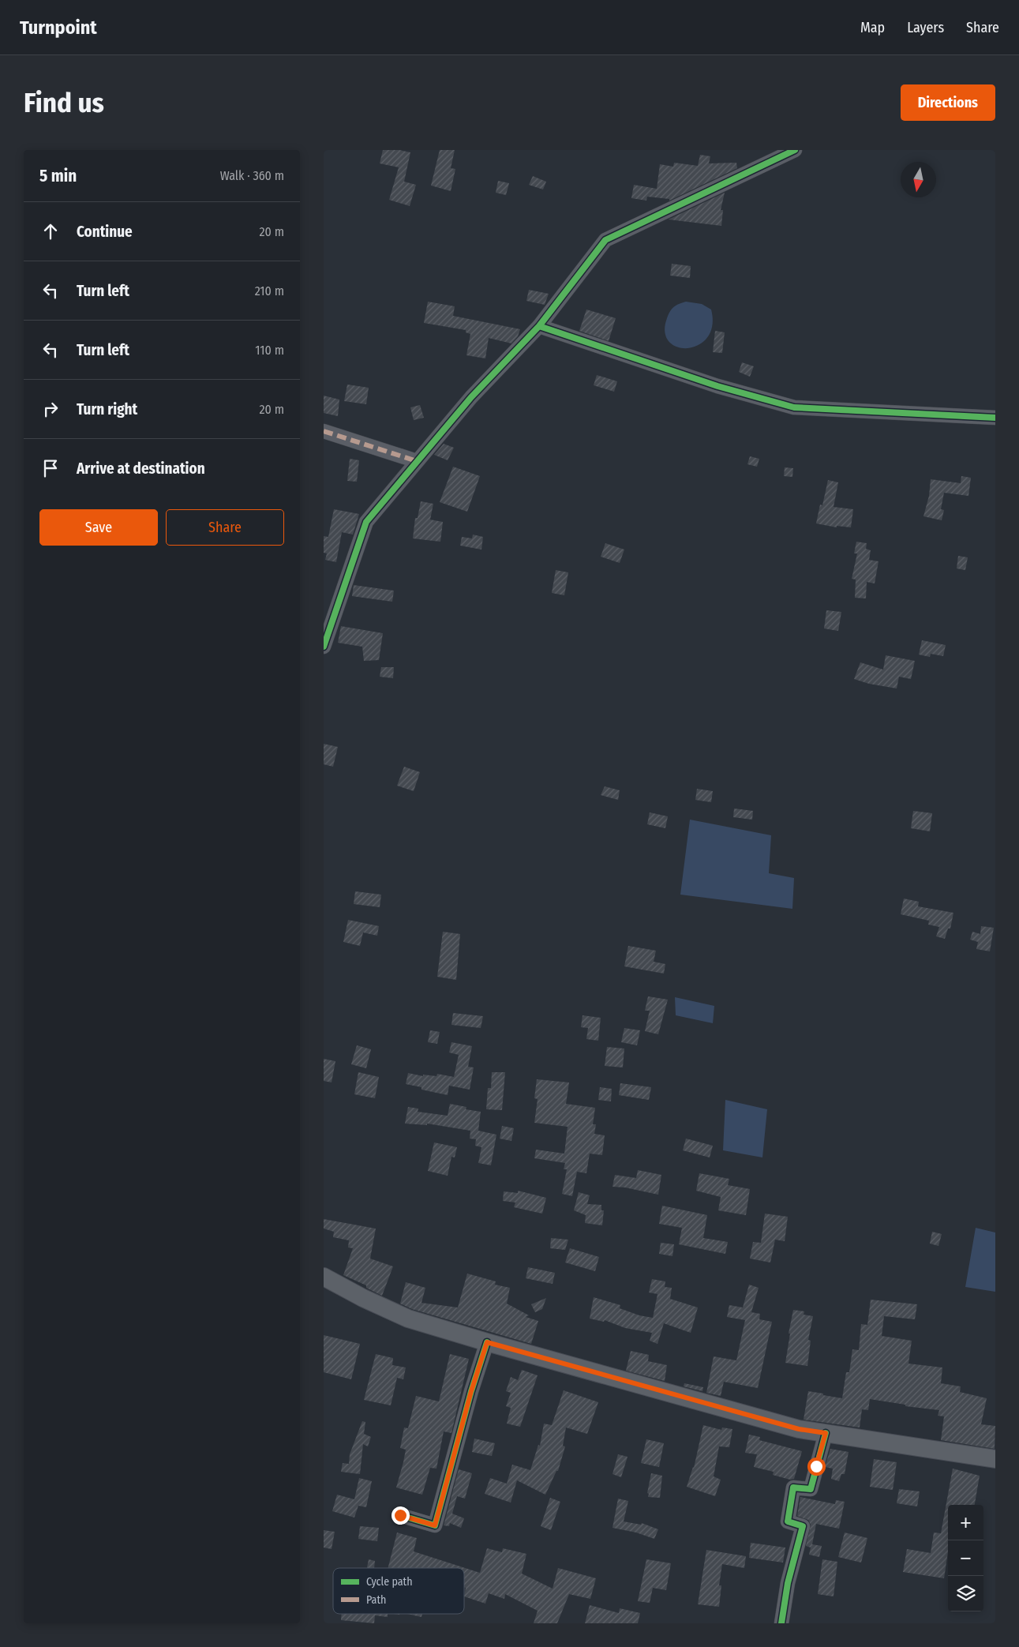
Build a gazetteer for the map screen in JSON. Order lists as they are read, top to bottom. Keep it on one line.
{"legend":["Cycle path","Path"],"north":"bottom","page":{"header":"Turnpoint","nav":["Map","Layers","Share"],"buttons":["Directions",["Save","Share"]],"title":"Find us","heading":["5 min","Walk · 360 m"],"list":[["Continue","20 m"],["Turn left","210 m"],["Turn left","110 m"],["Turn right","20 m"],"Arrive at destination"],"map_buttons":["+","−"]}}
